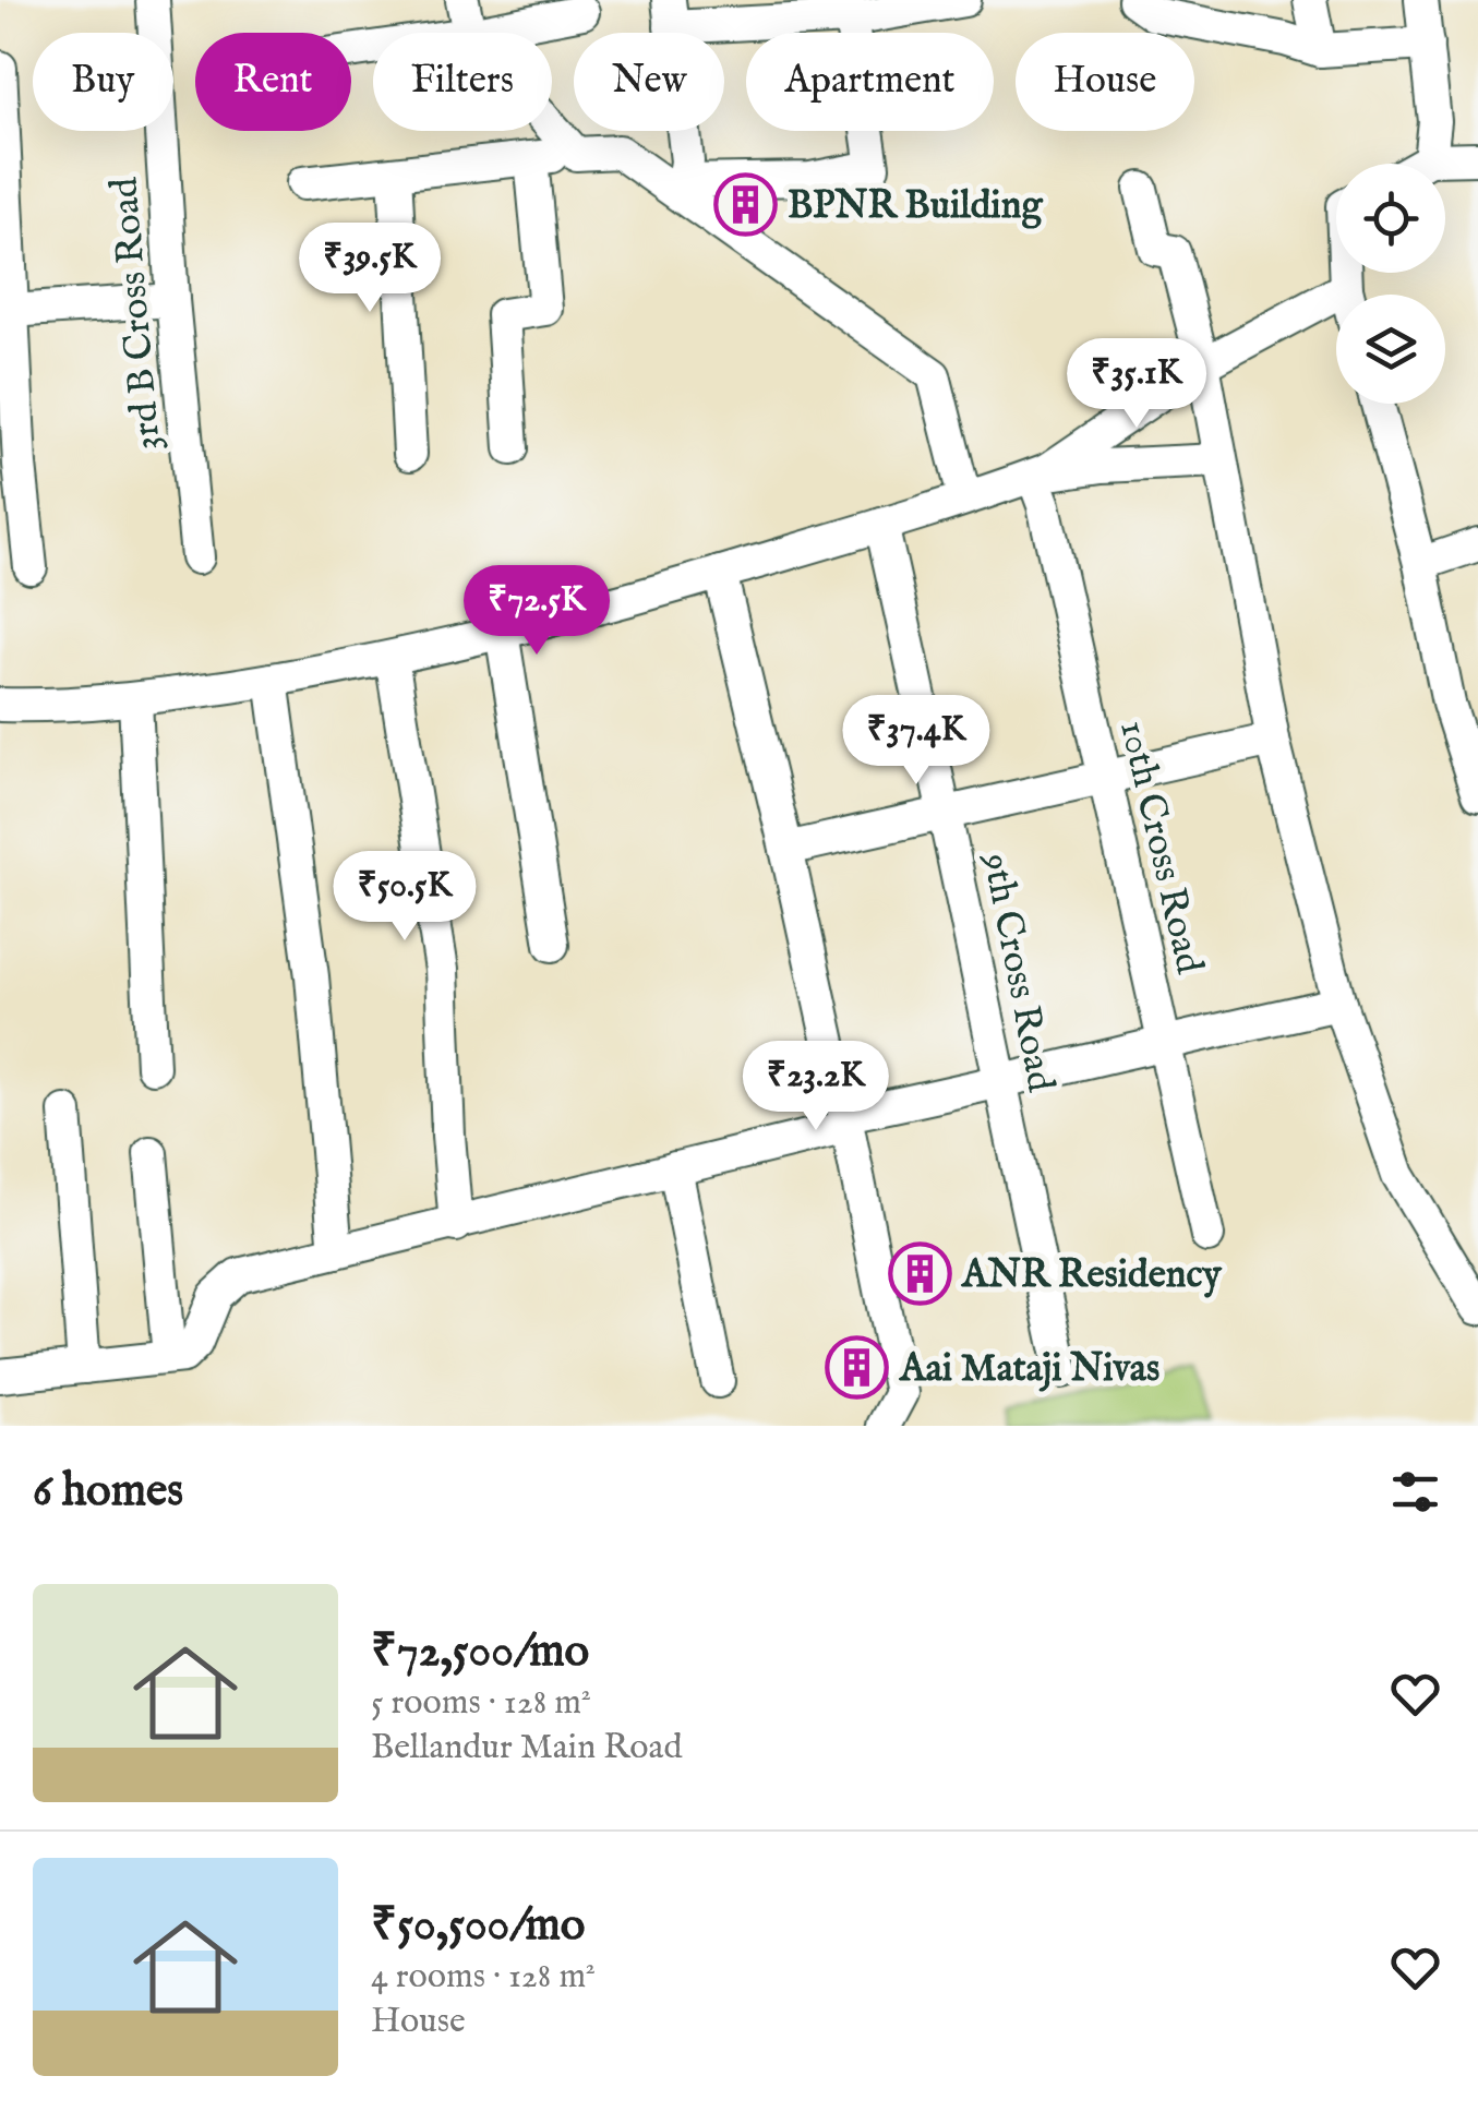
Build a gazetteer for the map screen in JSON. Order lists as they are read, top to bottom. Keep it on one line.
{"streets":{"street":["3rd B Cross Road","10th Cross Road","9th Cross Road"]},"places":{"building":["BPNR Building","ANR Residency","Aai Mataji Nivas"]},"page":{"chip":["Buy","Rent","Filters","New","Apartment","House"],"price":["₹39.5K","₹35.1K","₹72.5K","₹37.4K","₹50.5K","₹23.2K"],"heading":"6 homes","list":[{"name":"₹72,500/mo","note":"5 rooms · 128 m² · Bellandur Main Road"},{"name":"₹50,500/mo","note":"4 rooms · 128 m² · House"}]}}
